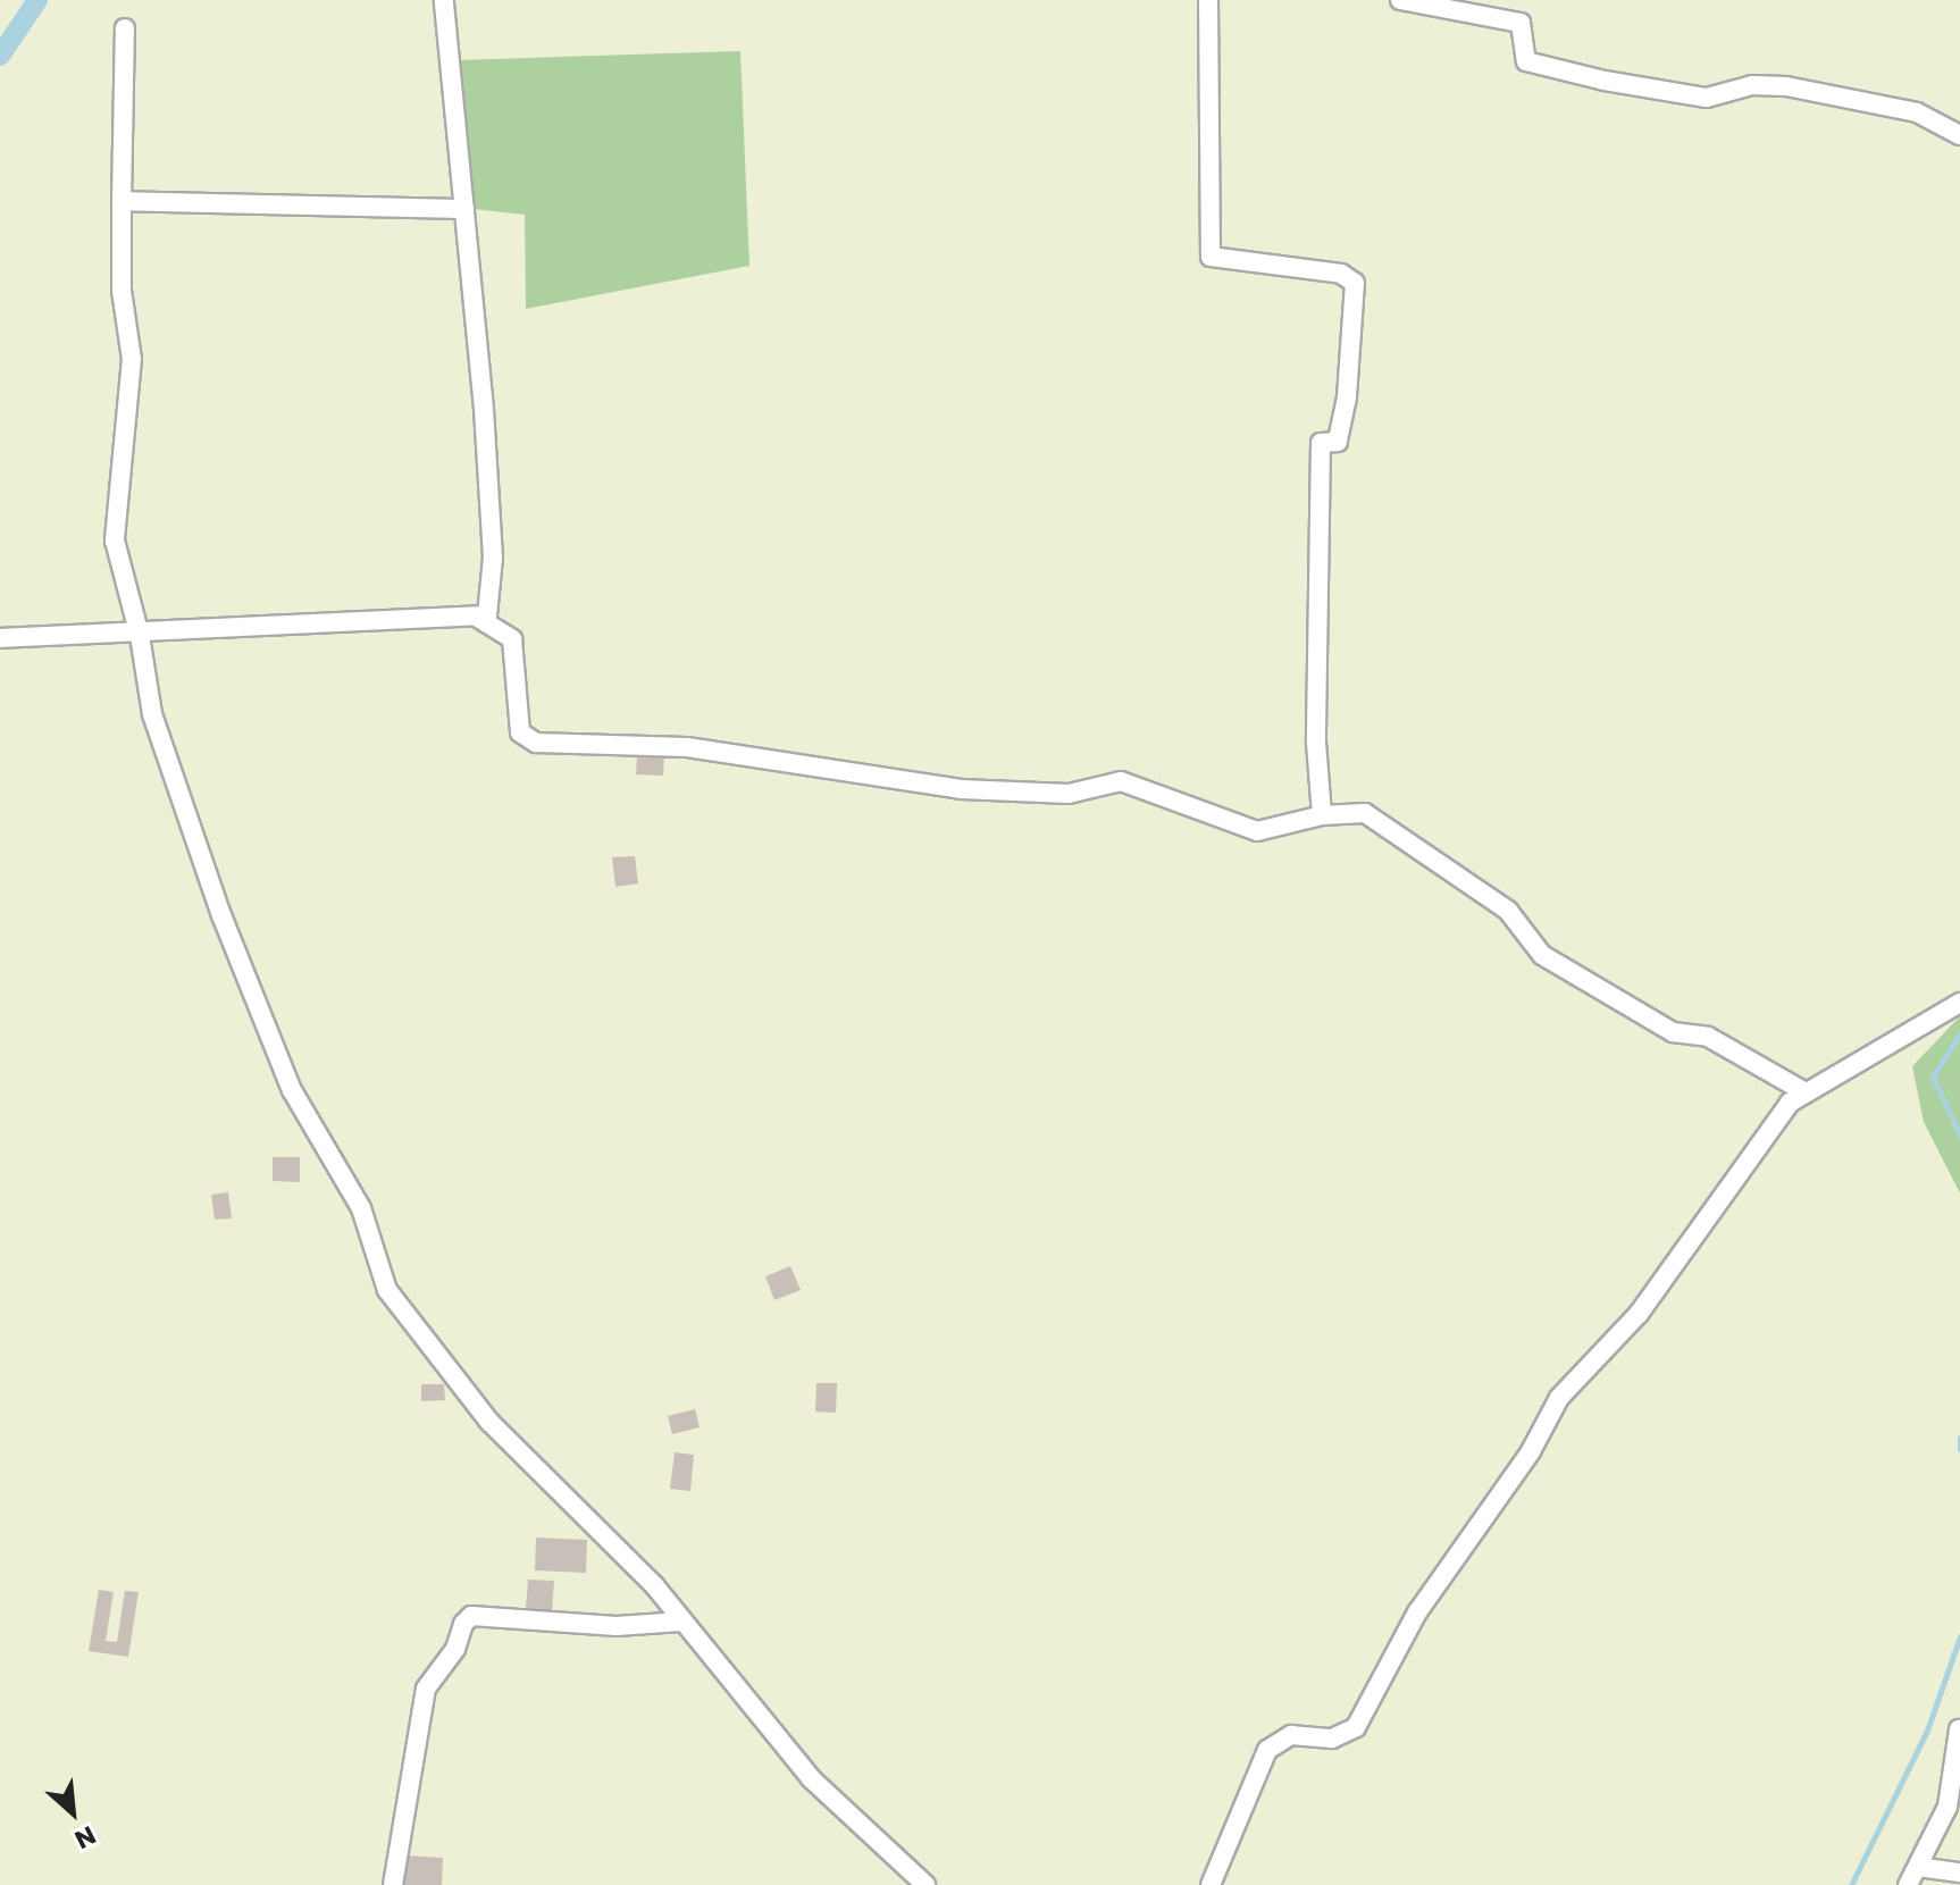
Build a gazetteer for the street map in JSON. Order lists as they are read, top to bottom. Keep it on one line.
{"north":"bottom right"}
